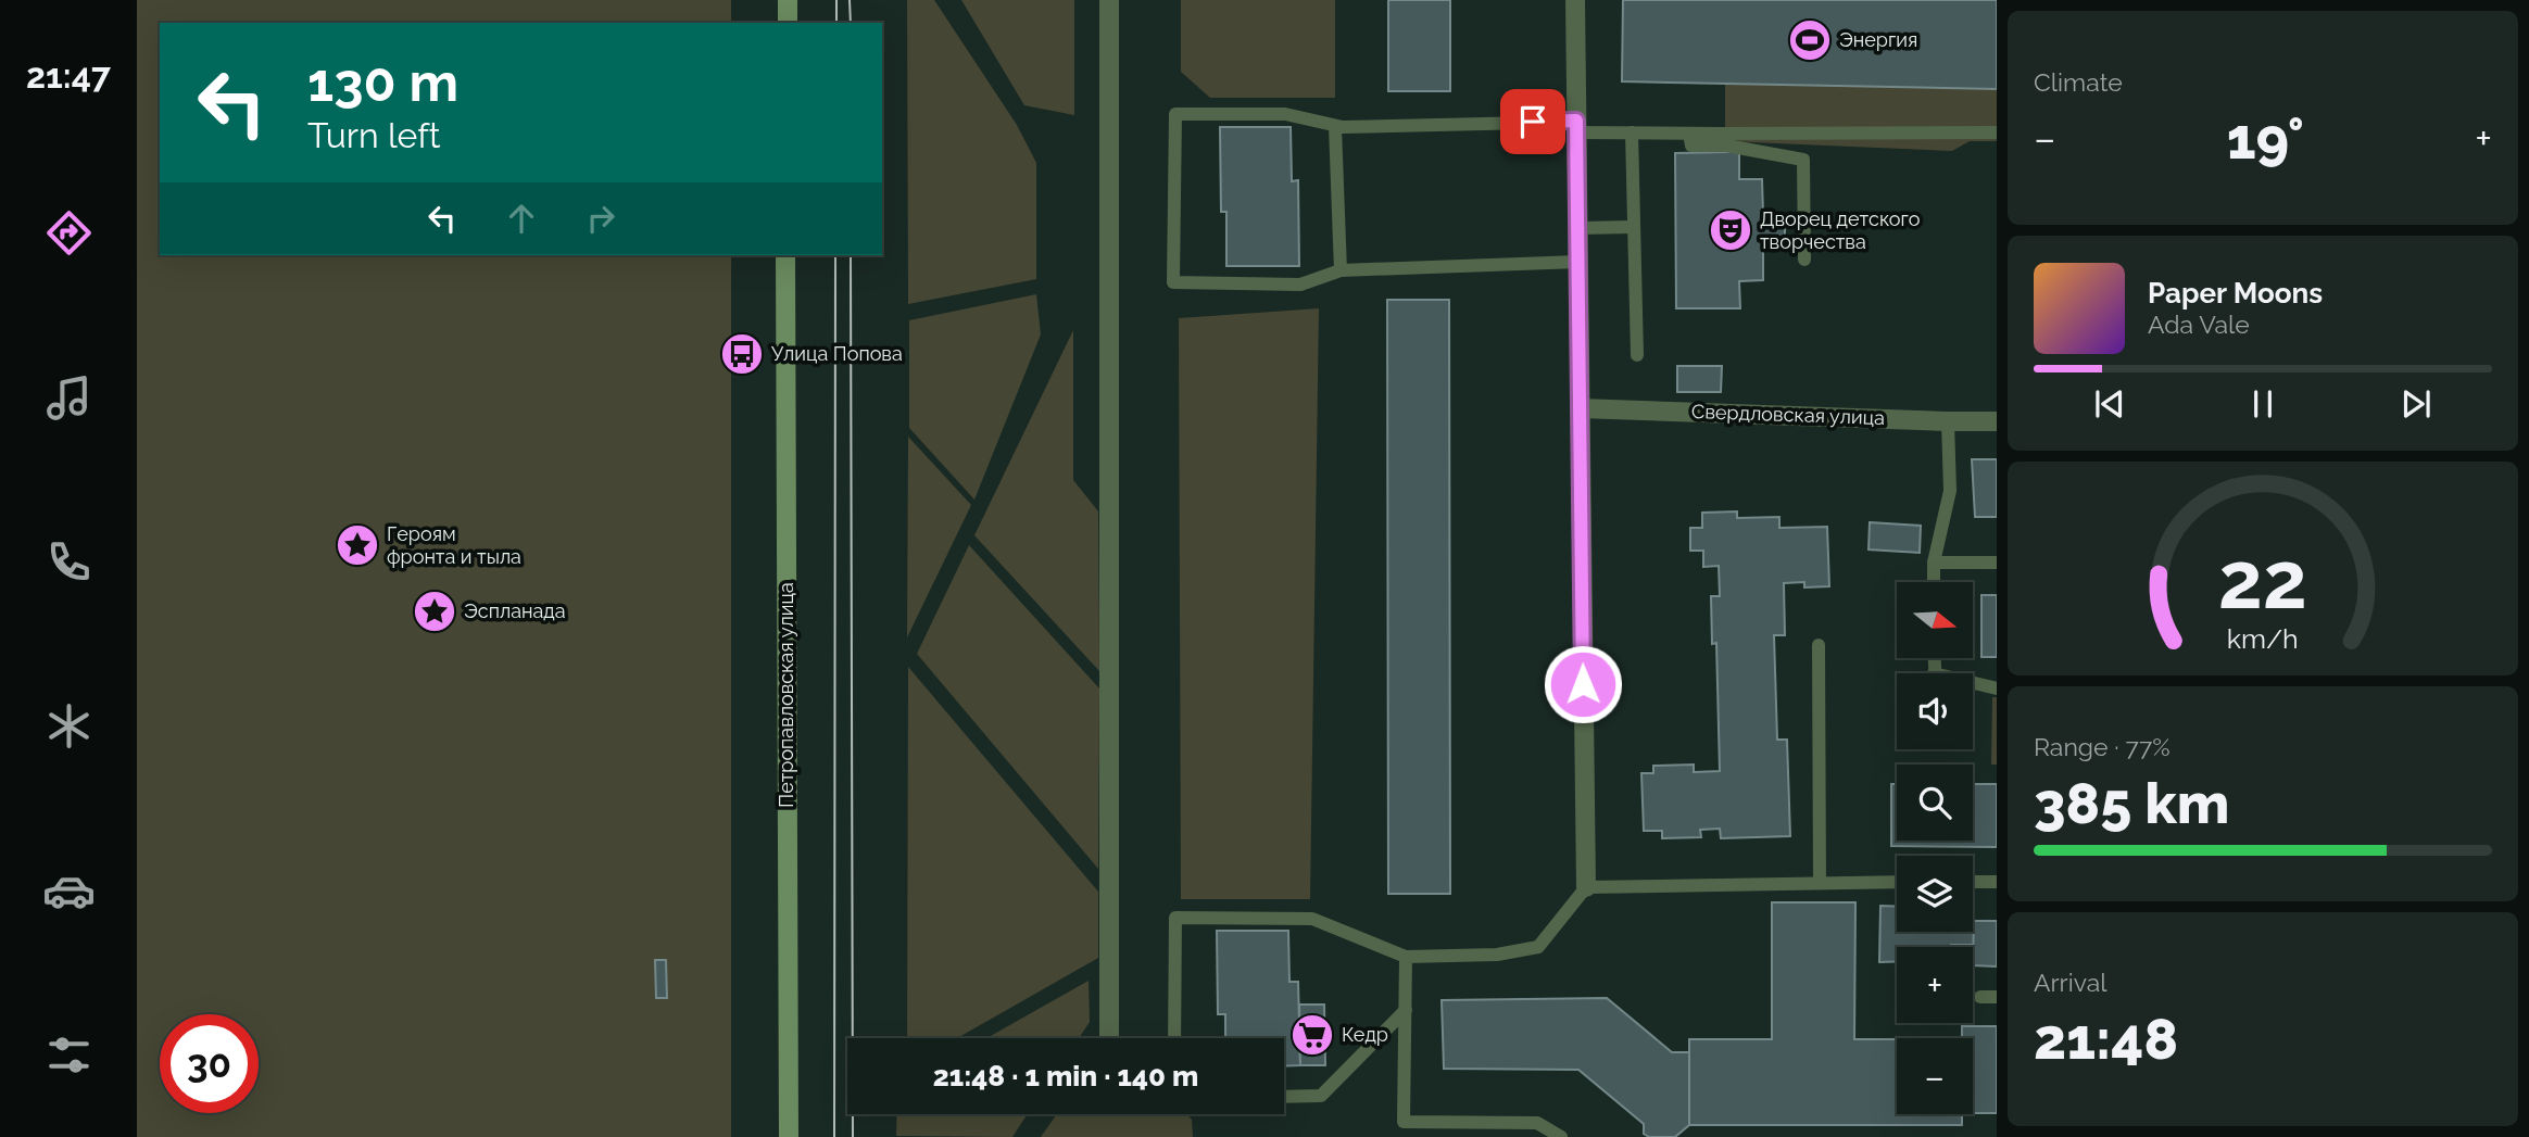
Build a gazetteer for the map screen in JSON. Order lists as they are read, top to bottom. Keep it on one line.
{"streets":{"main road":["Петропавловская улица"],"street":["Свердловская улица"]},"places":{"sports":["Энергия"],"theatre":["Дворец детского творчества"],"bus stop":["Улица Попова"],"place":["Героям фронта и тыла","Эспланада"],"supermarket":["Кедр"]},"north":"right","page":{"tabs":"21:47","tile":["Climate",["Range · 77%","385 km"],["Arrival","21:48"]],"turn":["130 m","Turn left"],"heat":["−","19°","+"],"song":["Paper Moons","Ada Vale"],"map_buttons":["+","−"],"limit":"30","trip":"21:48 · 1 min · 140 m","gauge":["22","km/h"]}}
